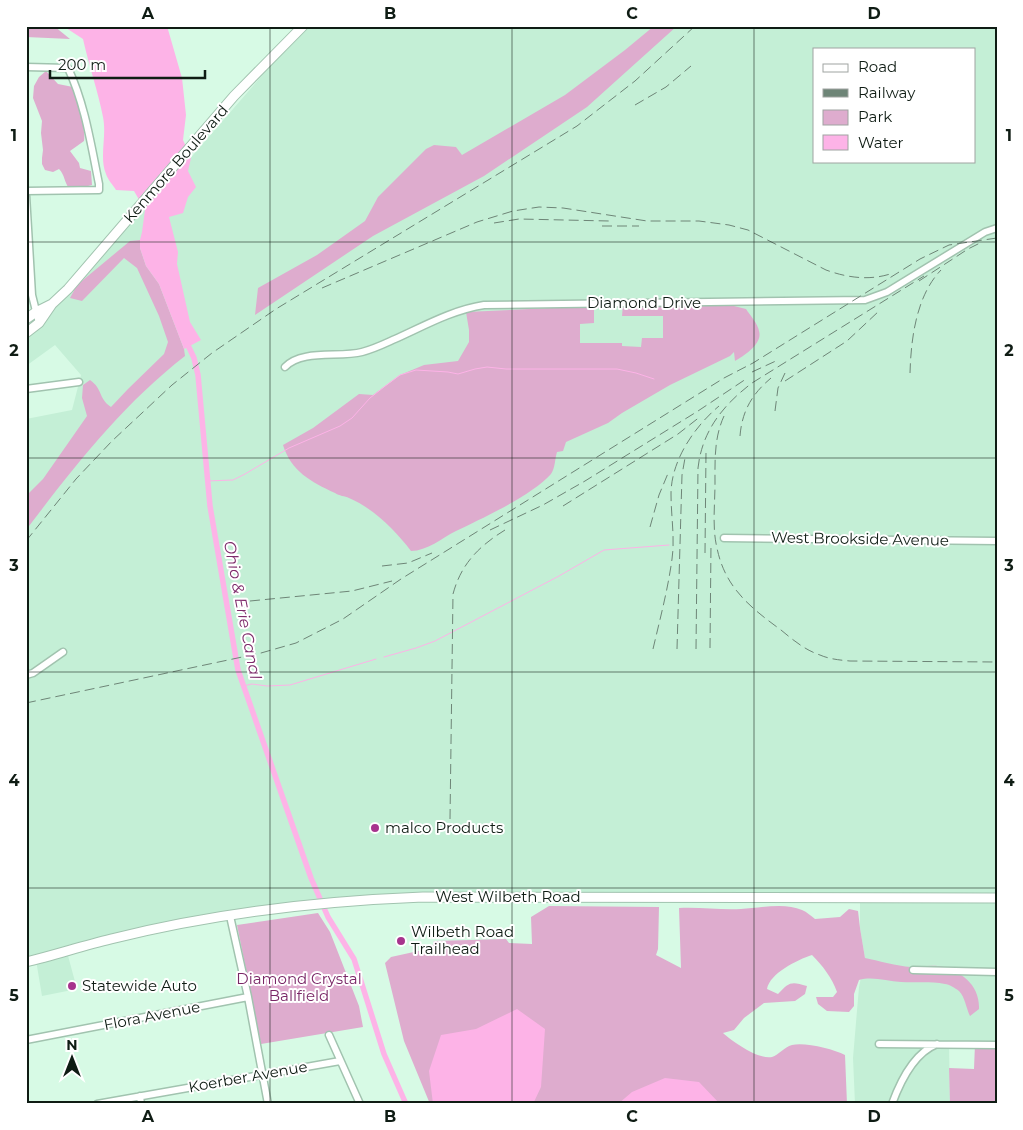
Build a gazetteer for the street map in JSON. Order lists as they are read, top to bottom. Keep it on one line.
{"streets":{"main road":["Kenmore Boulevard","West Wilbeth Road"],"street":["Diamond Drive","West Brookside Avenue","Flora Avenue","Koerber Avenue"]},"water":["Ohio & Erie Canal"],"parks":["Diamond Crystal Ballfield"],"places":["malco Products","Wilbeth Road Trailhead","Statewide Auto"],"legend":["Road","Railway","Park","Water"],"scale_bar":"200 m","north":"top","grid":{"columns":["A","B","C","D"],"rows":["1","2","3","4","5"]}}
